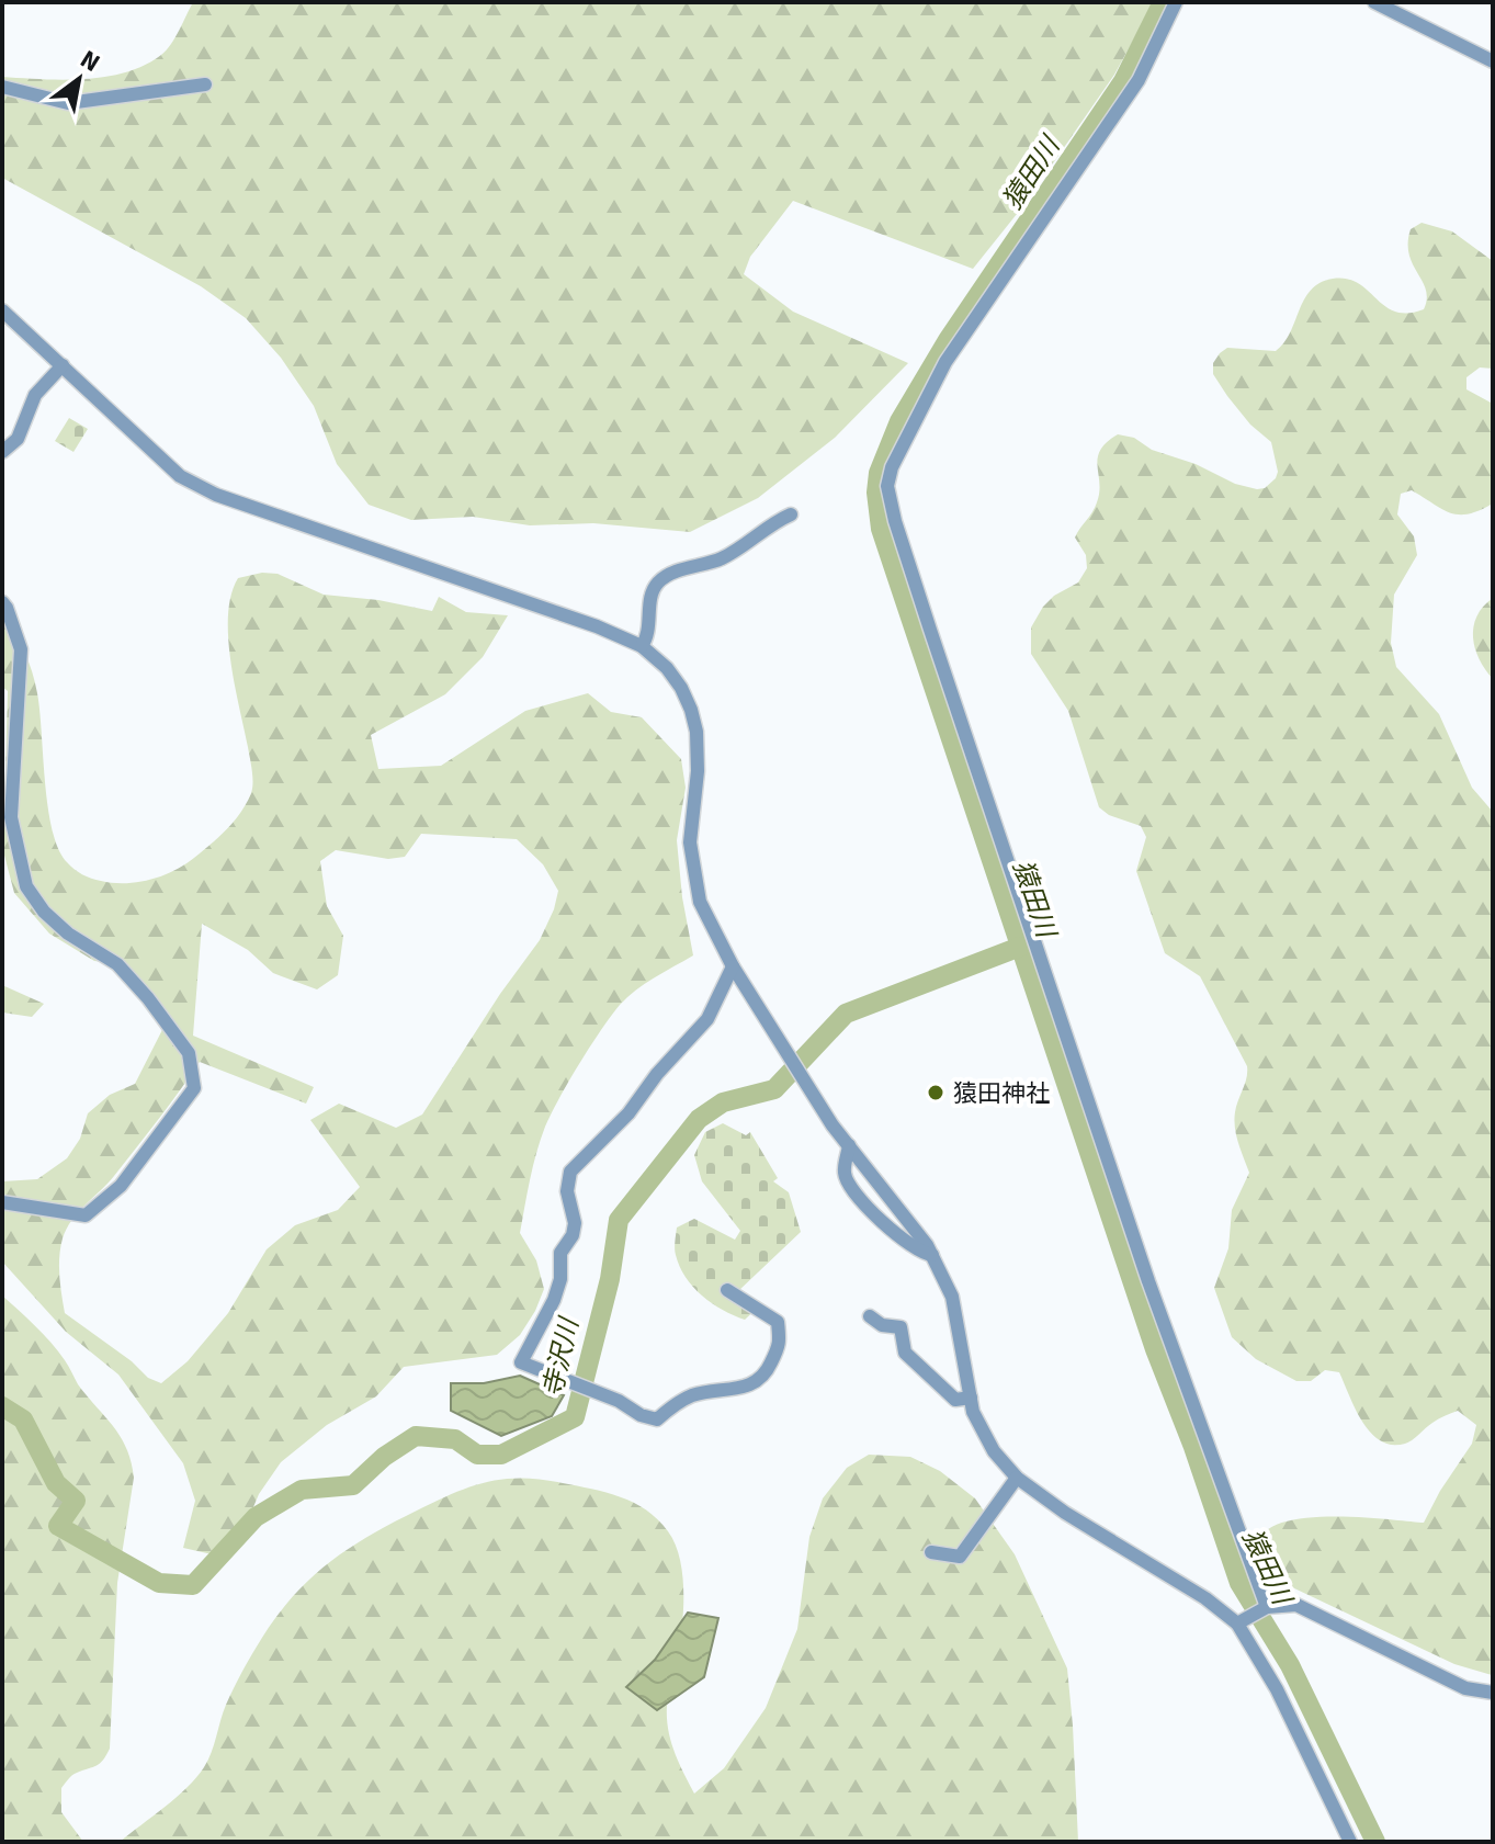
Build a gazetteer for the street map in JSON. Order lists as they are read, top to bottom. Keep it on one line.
{"water":["猿田川","寺沢川"],"places":["猿田神社"],"north":"top right"}
